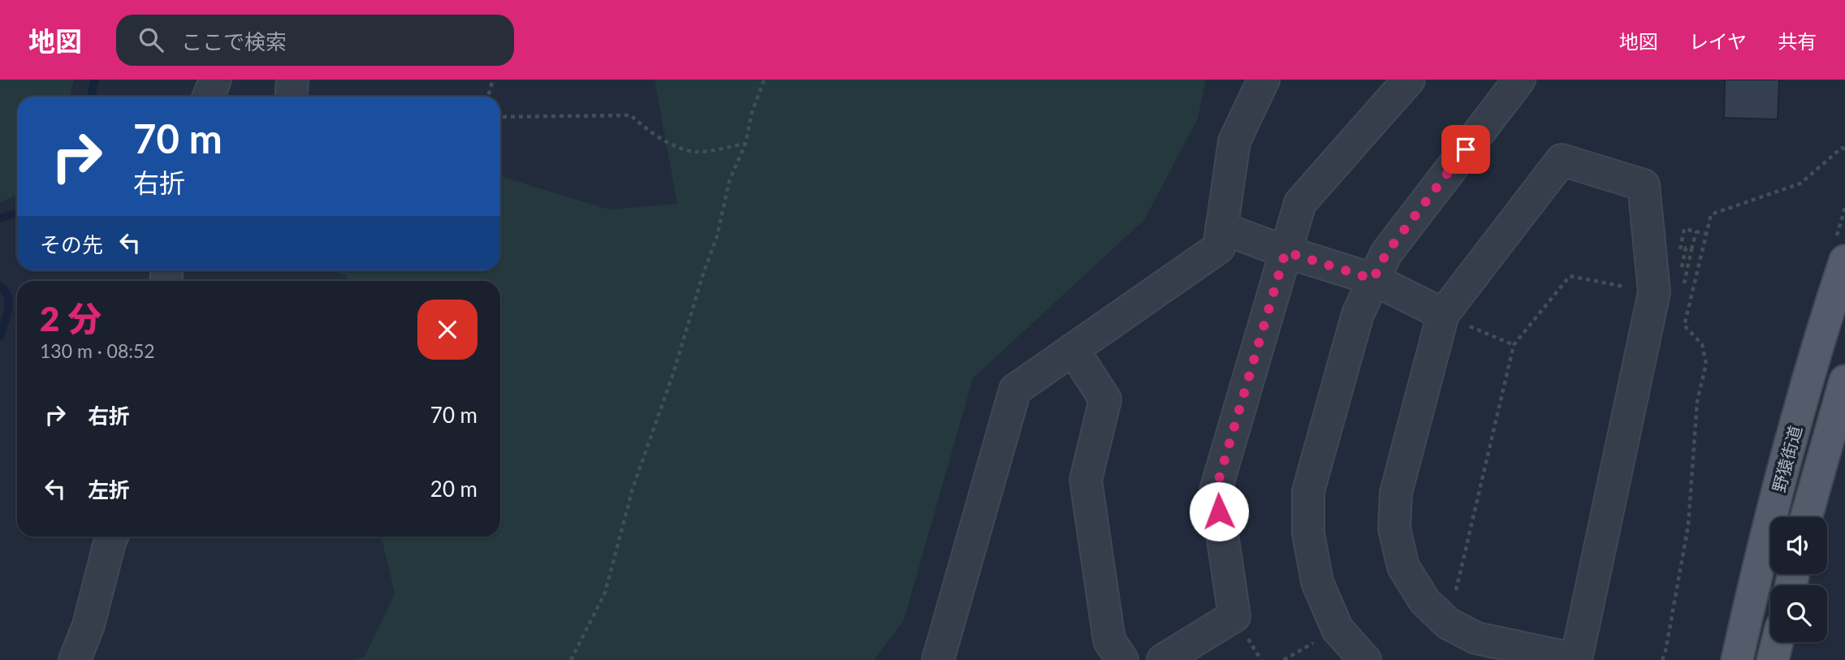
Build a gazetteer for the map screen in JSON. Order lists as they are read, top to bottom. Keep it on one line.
{"streets":{"main road":["野猿街道"]},"page":{"header":"地図","search":"ここで検索","nav":["地図","レイヤ","共有"],"turn":["70 m","右折"],"then":"その先","heading":["2 分","130 m · 08:52"],"list":[{"name":"右折","value":"70 m"},{"name":"左折","value":"20 m"}]}}
